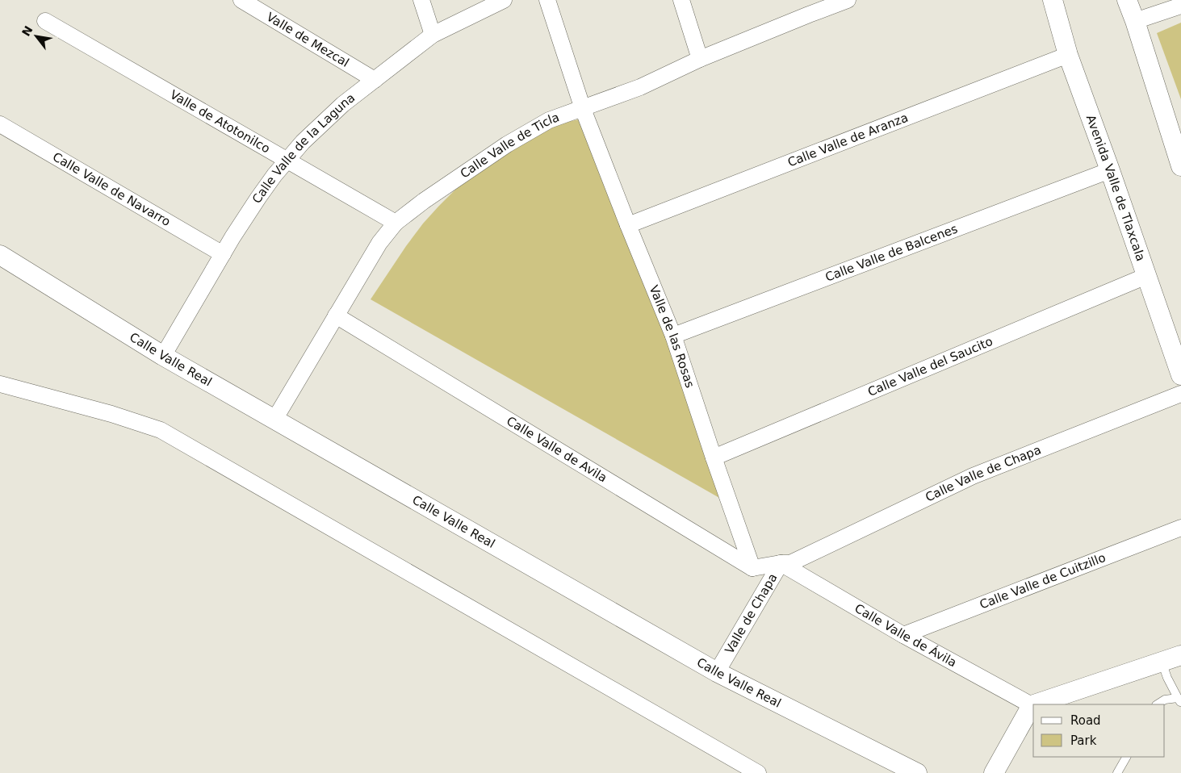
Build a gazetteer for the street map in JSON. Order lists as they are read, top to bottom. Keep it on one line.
{"streets":{"street":["Valle de Mezcal","Valle de Atotonilco","Calle Valle de Aranza","Calle Valle de Ticla","Calle Valle de la Laguna","Avenida Valle de Tlaxcala","Calle Valle de Navarro","Calle Valle de Balcenes","Valle de las Rosas","Calle Valle Real","Calle Valle del Saucito","Calle Valle de Avila","Calle Valle de Chapa","Calle Valle de Cuitzillo","Valle de Chapa","Calle Valle de Ávila"]},"crossings":[["Valle de Mezcal","Calle Valle de la Laguna"],["Valle de Atotonilco","Calle Valle de Ticla"],["Valle de Atotonilco","Calle Valle de la Laguna"],["Calle Valle de Aranza","Avenida Valle de Tlaxcala"],["Calle Valle de Aranza","Valle de las Rosas"],["Calle Valle de Ticla","Valle de las Rosas"],["Calle Valle de Ticla","Calle Valle Real"],["Calle Valle de Ticla","Calle Valle de Avila"],["Calle Valle de la Laguna","Calle Valle de Navarro"],["Calle Valle de la Laguna","Calle Valle Real"],["Avenida Valle de Tlaxcala","Calle Valle de Balcenes"],["Avenida Valle de Tlaxcala","Calle Valle del Saucito"],["Calle Valle de Balcenes","Valle de las Rosas"],["Valle de las Rosas","Calle Valle del Saucito"],["Valle de las Rosas","Calle Valle de Avila"],["Calle Valle Real","Valle de Chapa"],["Calle Valle de Chapa","Valle de Chapa"],["Calle Valle de Chapa","Calle Valle de Ávila"],["Calle Valle de Cuitzillo","Calle Valle de Ávila"],["Valle de Chapa","Calle Valle de Ávila"]],"legend":["Road","Park"],"north":"top left"}
